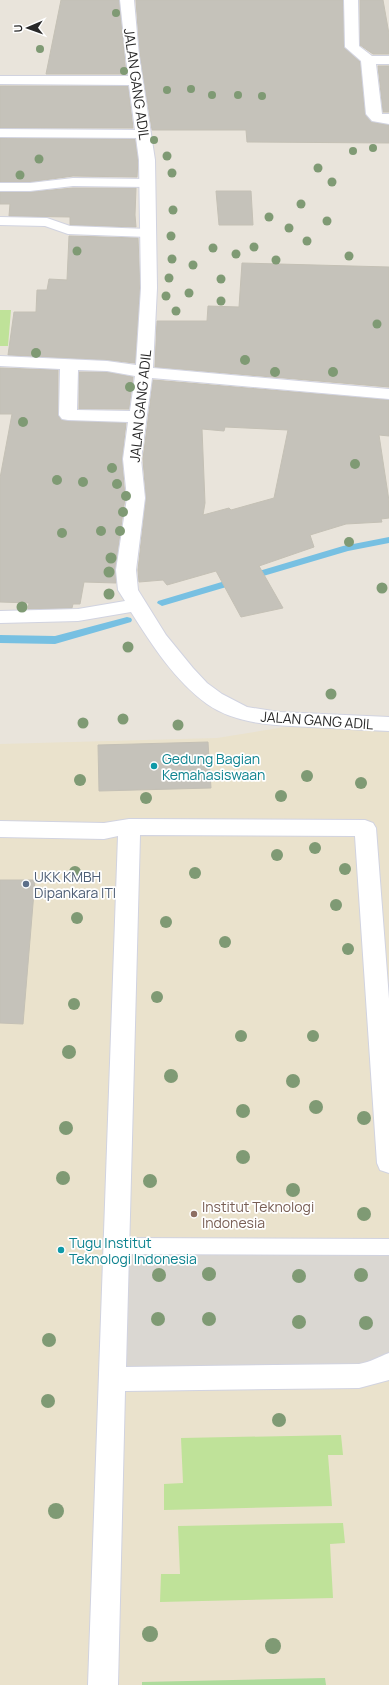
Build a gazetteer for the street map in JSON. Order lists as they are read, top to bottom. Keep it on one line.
{"streets":{"street":["JALAN GANG ADIL"]},"places":["Gedung Bagian Kemahasiswaan","UKK KMBH Dipankara ITI","Institut Teknologi Indonesia","Tugu Institut Teknologi Indonesia"],"north":"left"}
